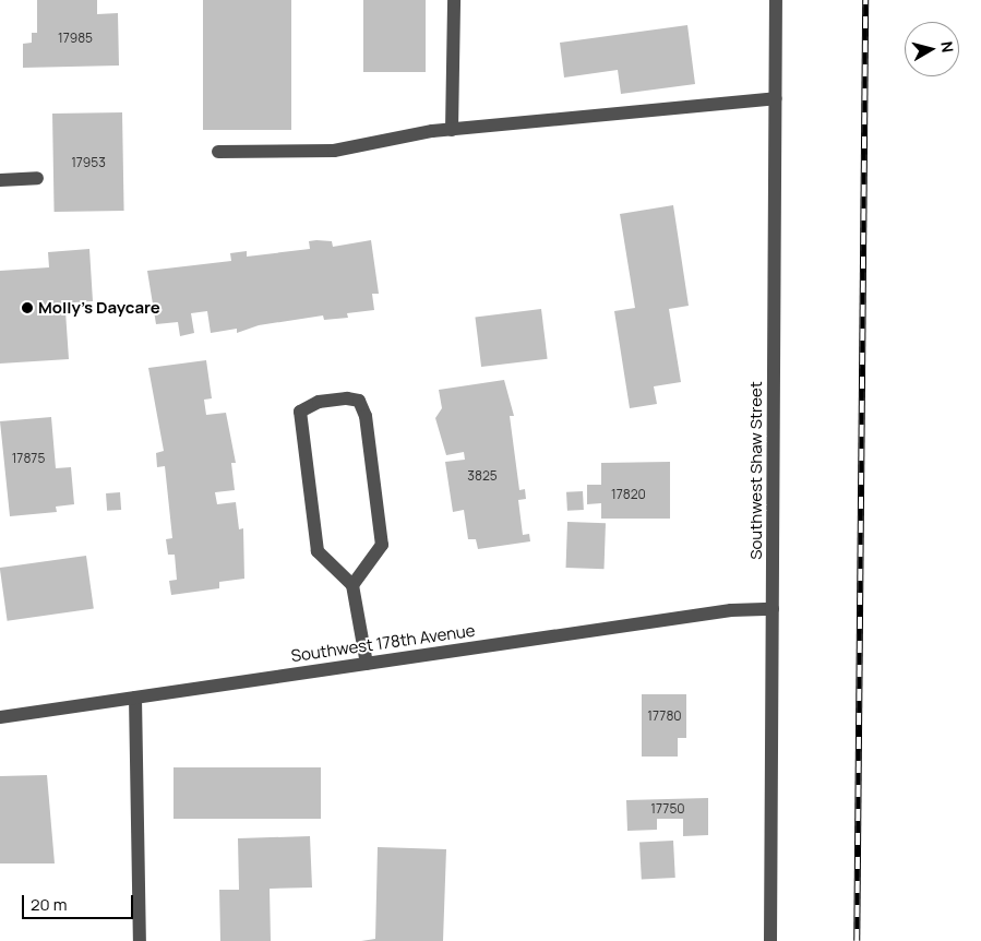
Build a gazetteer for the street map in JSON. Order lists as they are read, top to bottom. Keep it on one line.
{"streets":{"street":["Southwest Shaw Street","Southwest 178th Avenue"]},"crossings":[["Southwest Shaw Street","Southwest 178th Avenue"]],"places":["Molly's Daycare"],"house_numbers":["17985","17953","17875","3825","17820","17780","17750"],"scale_bar":"20 m","north":"right"}
